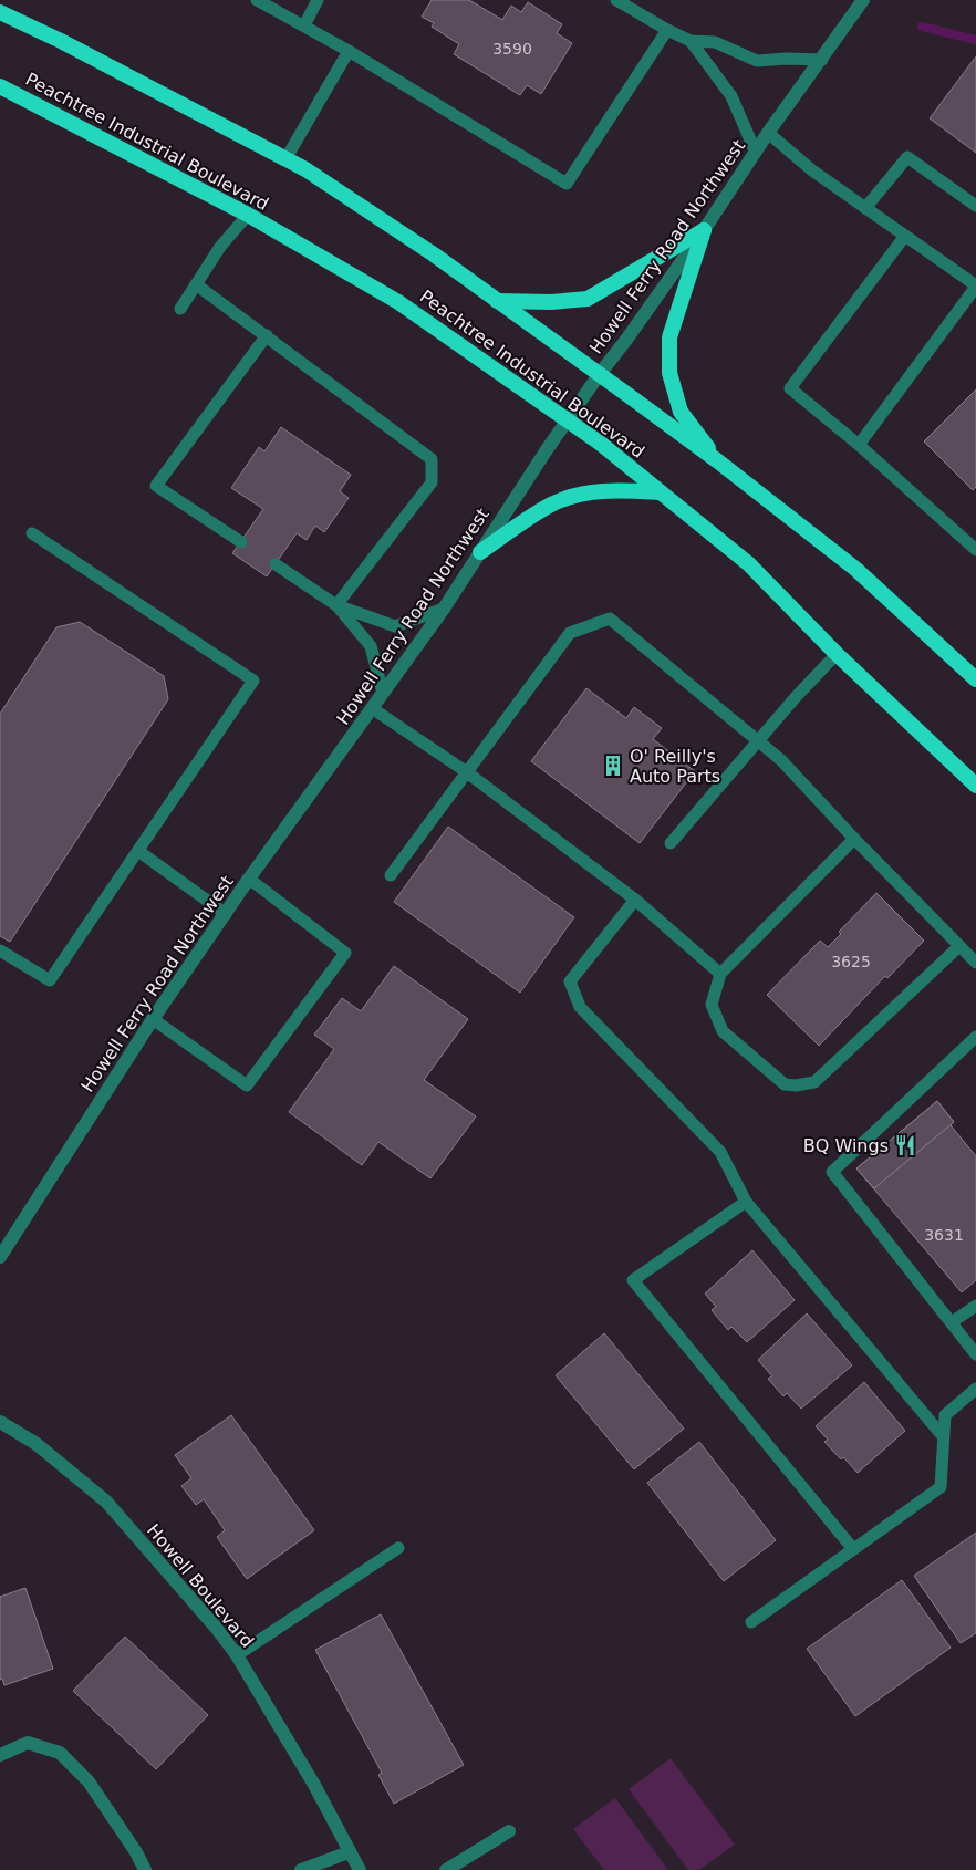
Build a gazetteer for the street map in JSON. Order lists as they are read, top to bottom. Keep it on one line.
{"streets":{"highway":["Peachtree Industrial Boulevard"],"street":["Howell Ferry Road Northwest","Howell Boulevard"]},"crossings":[["Peachtree Industrial Boulevard","Howell Ferry Road Northwest"]],"places":{"building":["O' Reilly's Auto Parts"],"restaurant":["BQ Wings"]},"house_numbers":["3590","3625","3631"]}
